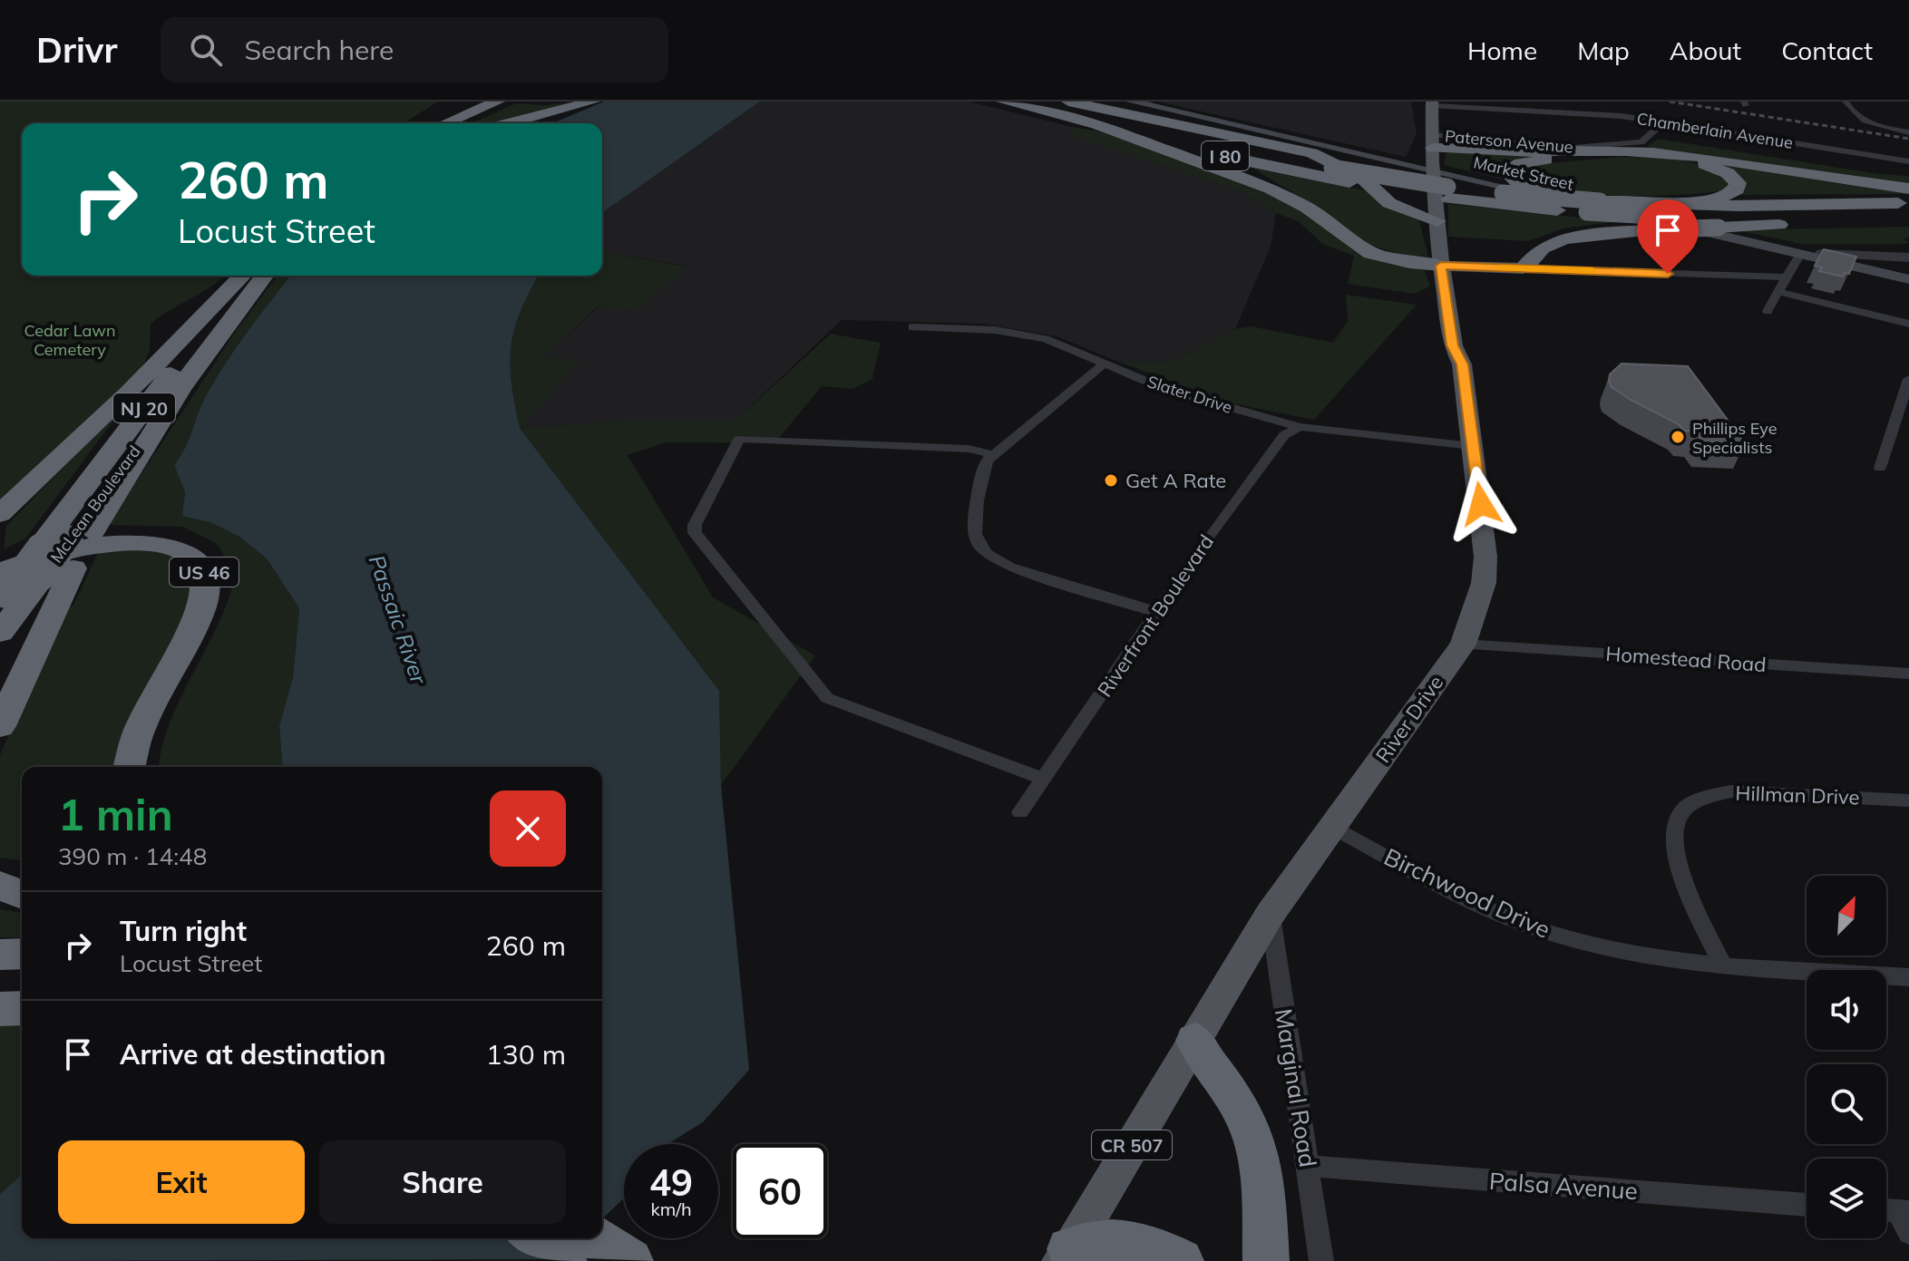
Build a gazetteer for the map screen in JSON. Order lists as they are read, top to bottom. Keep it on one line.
{"streets":{"highway":["I 80","NJ 20","McLean Boulevard","US 46"],"main road":["Market Street","River Drive","CR 507"],"street":["Chamberlain Avenue","Paterson Avenue","Slater Drive","Riverfront Boulevard","Homestead Road","Hillman Drive","Birchwood Drive","Marginal Road","Palsa Avenue"]},"crossings":[["Chamberlain Avenue","Paterson Avenue"],["Chamberlain Avenue","River Drive"],["Paterson Avenue","River Drive"],["I 80","River Drive"],["Market Street","River Drive"],["Slater Drive","Riverfront Boulevard"],["Slater Drive","River Drive"],["McLean Boulevard","US 46"],["Homestead Road","River Drive"],["River Drive","Birchwood Drive"],["River Drive","Marginal Road"],["Hillman Drive","Birchwood Drive"],["Marginal Road","Palsa Avenue"]],"water":["Passaic River"],"parks":["Cedar Lawn Cemetery"],"places":["Phillips Eye Specialists","Get A Rate"],"north":"top right","page":{"header":"Drivr","search":"Search here","nav":["Home","Map","About","Contact"],"turn":["260 m","Locust Street"],"heading":["1 min","390 m · 14:48"],"list":[{"name":"Turn right","note":"Locust Street","value":"260 m"},{"name":"Arrive at destination","value":"130 m"}],"buttons":["Exit","Share"],"speed":"49 km/h","limit":"60"}}
